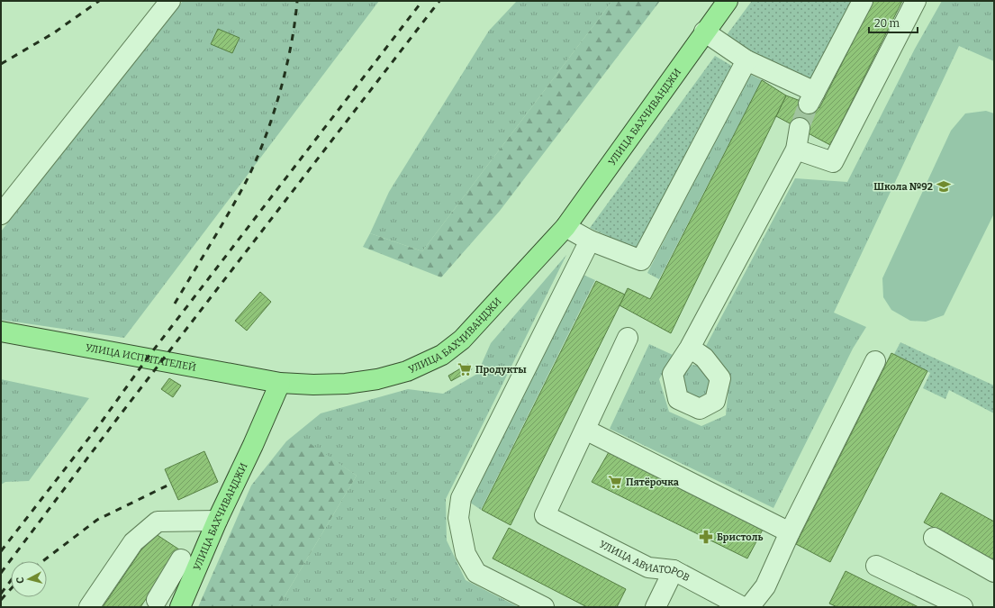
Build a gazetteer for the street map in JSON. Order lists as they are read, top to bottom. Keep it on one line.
{"streets":{"main road":["УЛИЦА БАХЧИВАНДЖИ","УЛИЦА ИСПЫТАТЕЛЕЙ"],"street":["УЛИЦА АВИАТОРОВ"]},"crossings":[["УЛИЦА БАХЧИВАНДЖИ","УЛИЦА ИСПЫТАТЕЛЕЙ"]],"places":{"school or university":["Школа №92"],"supermarket":["Продукты","Пятёрочка"],"pharmacy":["Бристоль"]},"scale_bar":"20 m","north":"left"}
